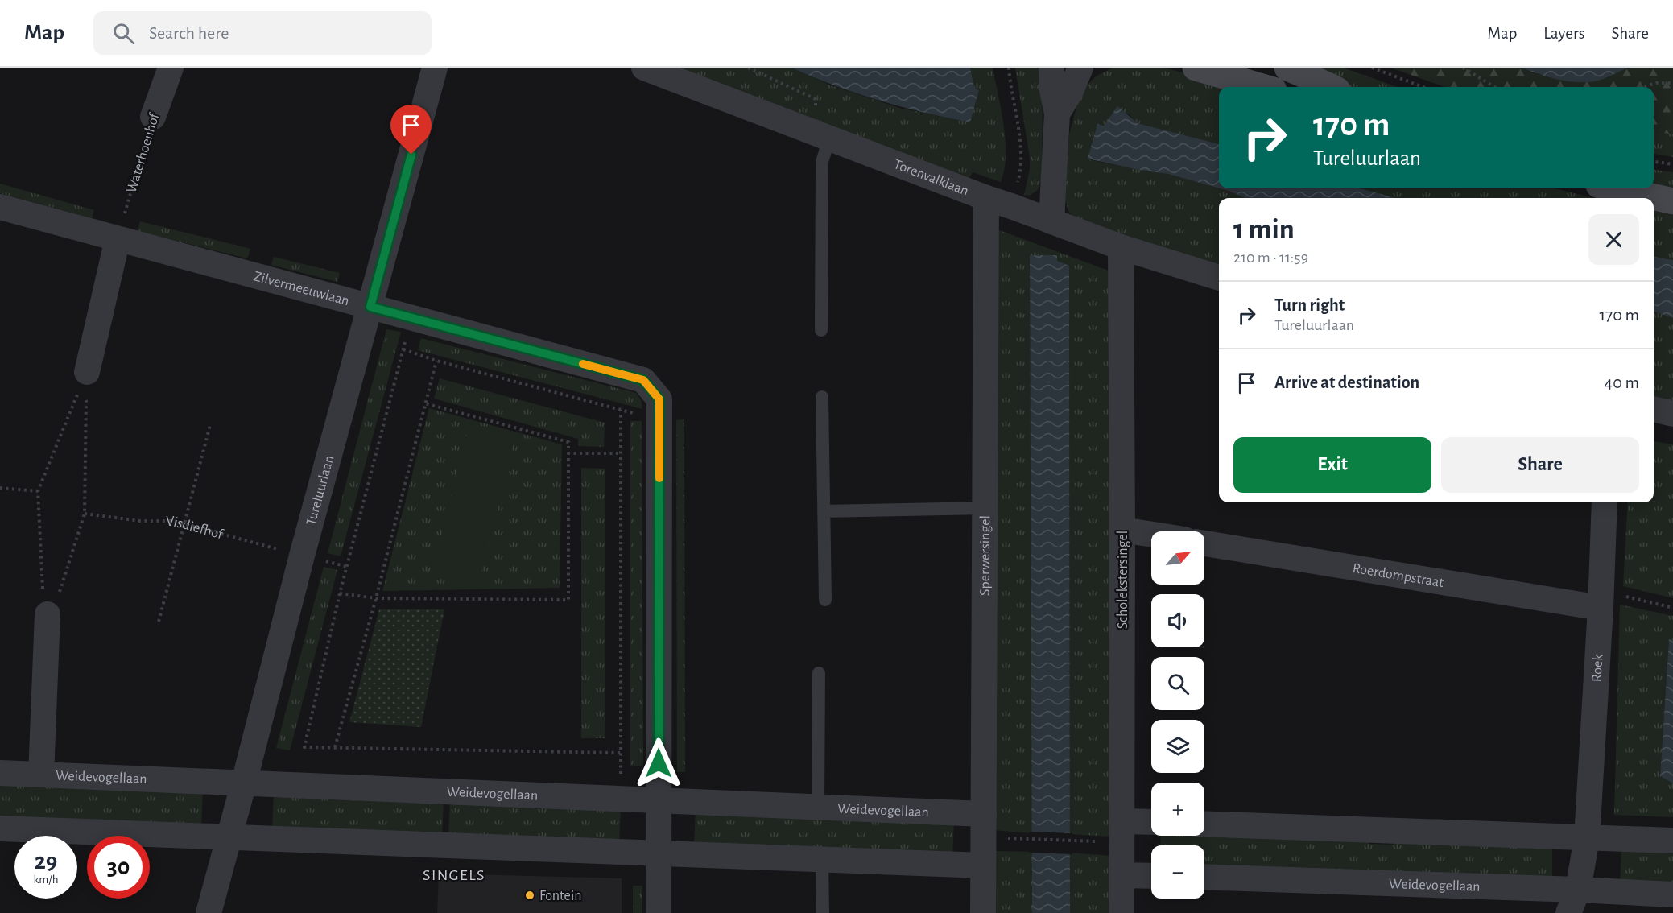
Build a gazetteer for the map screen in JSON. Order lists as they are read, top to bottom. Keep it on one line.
{"streets":{"street":["Waterhoenhof","Torenvalklaan","Zilvermeeuwlaan","Tureluurlaan","Sperwersingel","Roerdompstraat","Scholekstersingel","Roek","Weidevogellaan"],"path":["Visdiefhof"]},"crossings":[["Waterhoenhof","Zilvermeeuwlaan"],["Torenvalklaan","Sperwersingel"],["Torenvalklaan","Scholekstersingel"],["Zilvermeeuwlaan","Tureluurlaan"],["Zilvermeeuwlaan","Weidevogellaan"],["Tureluurlaan","Visdiefhof"],["Tureluurlaan","Weidevogellaan"],["Sperwersingel","Weidevogellaan"],["Roerdompstraat","Roek"],["Roek","Weidevogellaan"]],"districts":["SINGELS"],"places":["Fontein"],"north":"top right","page":{"header":"Map","search":"Search here","nav":["Map","Layers","Share"],"turn":["170 m","Tureluurlaan"],"heading":["1 min","210 m · 11:59"],"list":[{"name":"Turn right","note":"Tureluurlaan","value":"170 m"},{"name":"Arrive at destination","value":"40 m"}],"buttons":["Exit","Share"],"map_buttons":["+","−"],"speed":"29 km/h","limit":"30"}}
